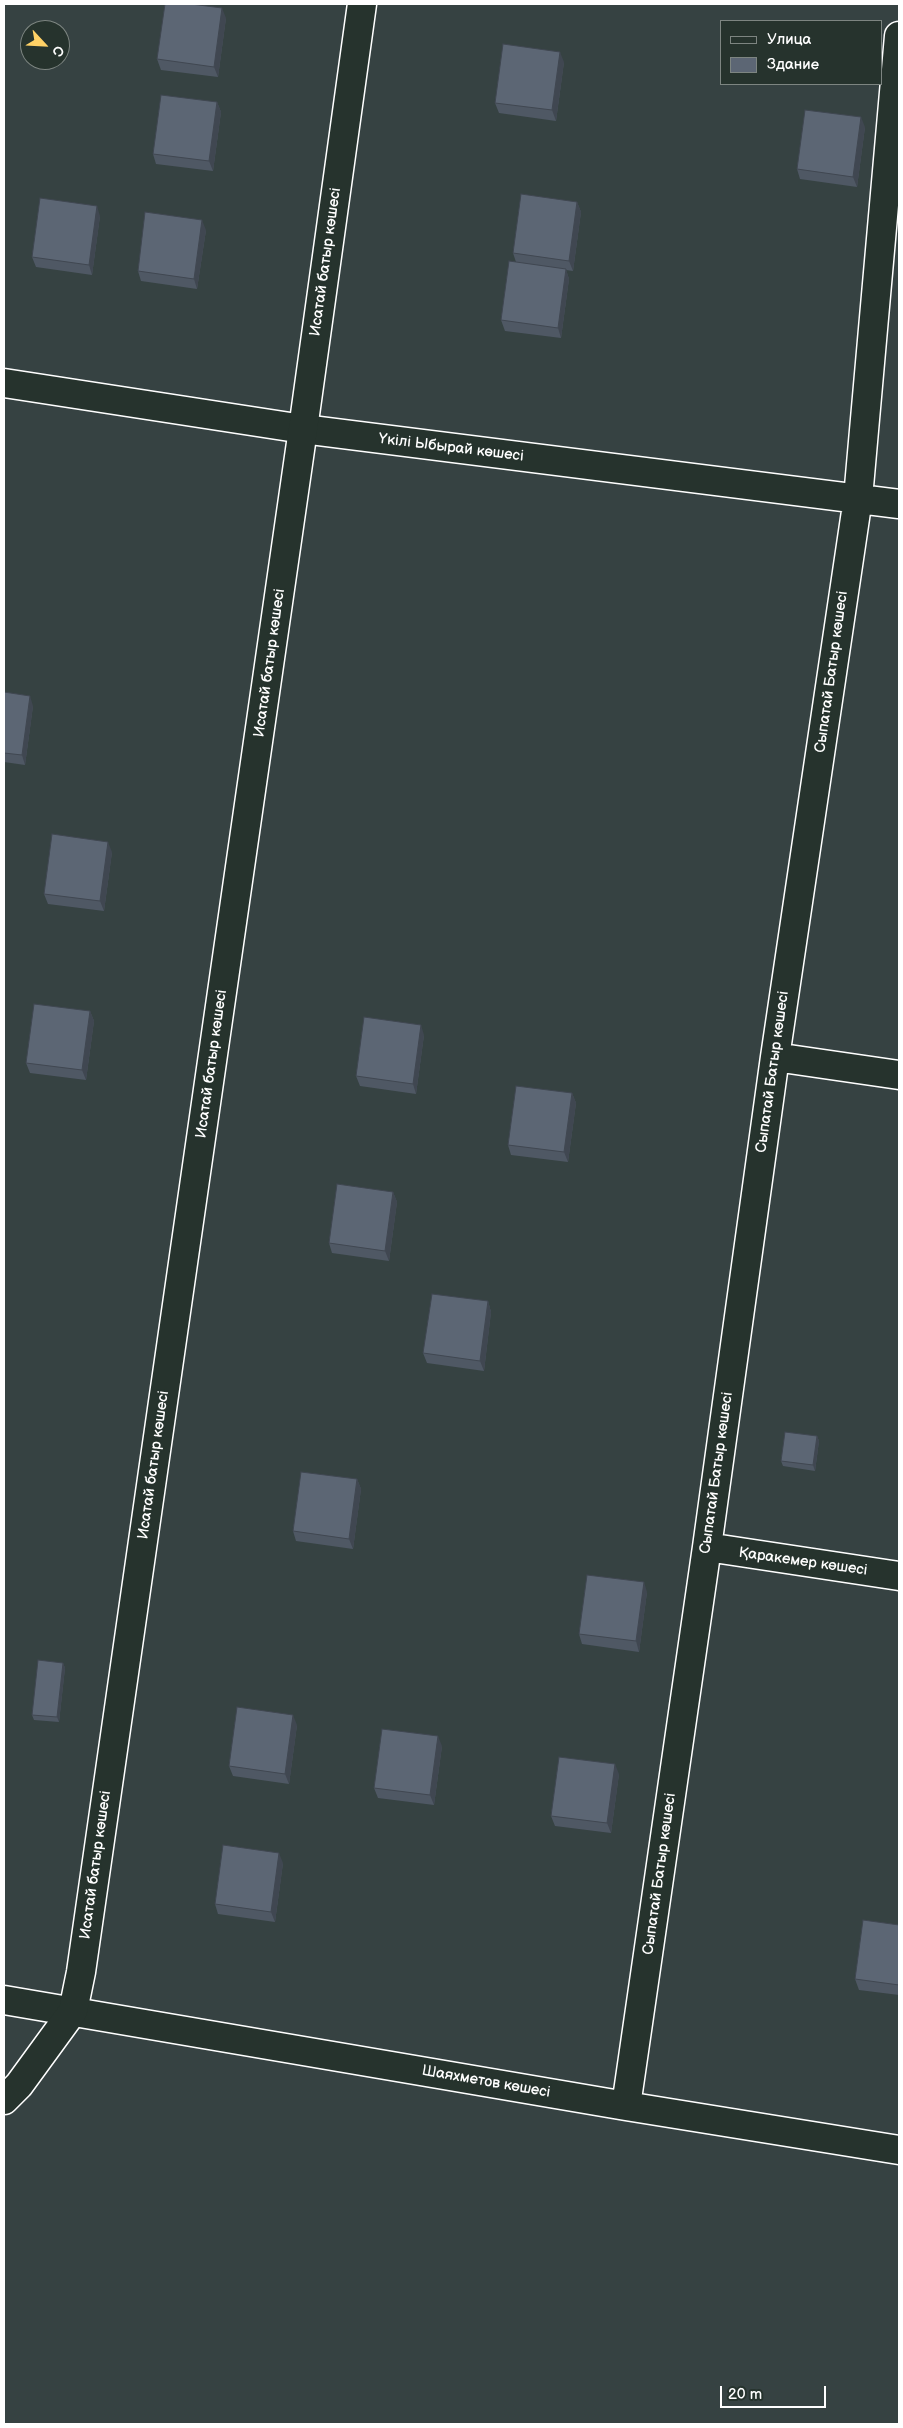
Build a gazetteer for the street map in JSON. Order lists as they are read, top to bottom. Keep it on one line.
{"streets":{"street":["Исатай батыр көшесі","Үкілі Ыбырай көшесі","Сыпатай Батыр көшесі","Қаракемер көшесі","Шаяхметов көшесі"]},"crossings":[["Исатай батыр көшесі","Үкілі Ыбырай көшесі"],["Исатай батыр көшесі","Шаяхметов көшесі"],["Үкілі Ыбырай көшесі","Сыпатай Батыр көшесі"],["Сыпатай Батыр көшесі","Қаракемер көшесі"],["Сыпатай Батыр көшесі","Шаяхметов көшесі"]],"legend":["Улица","Здание"],"scale_bar":"20 m","north":"bottom right"}
